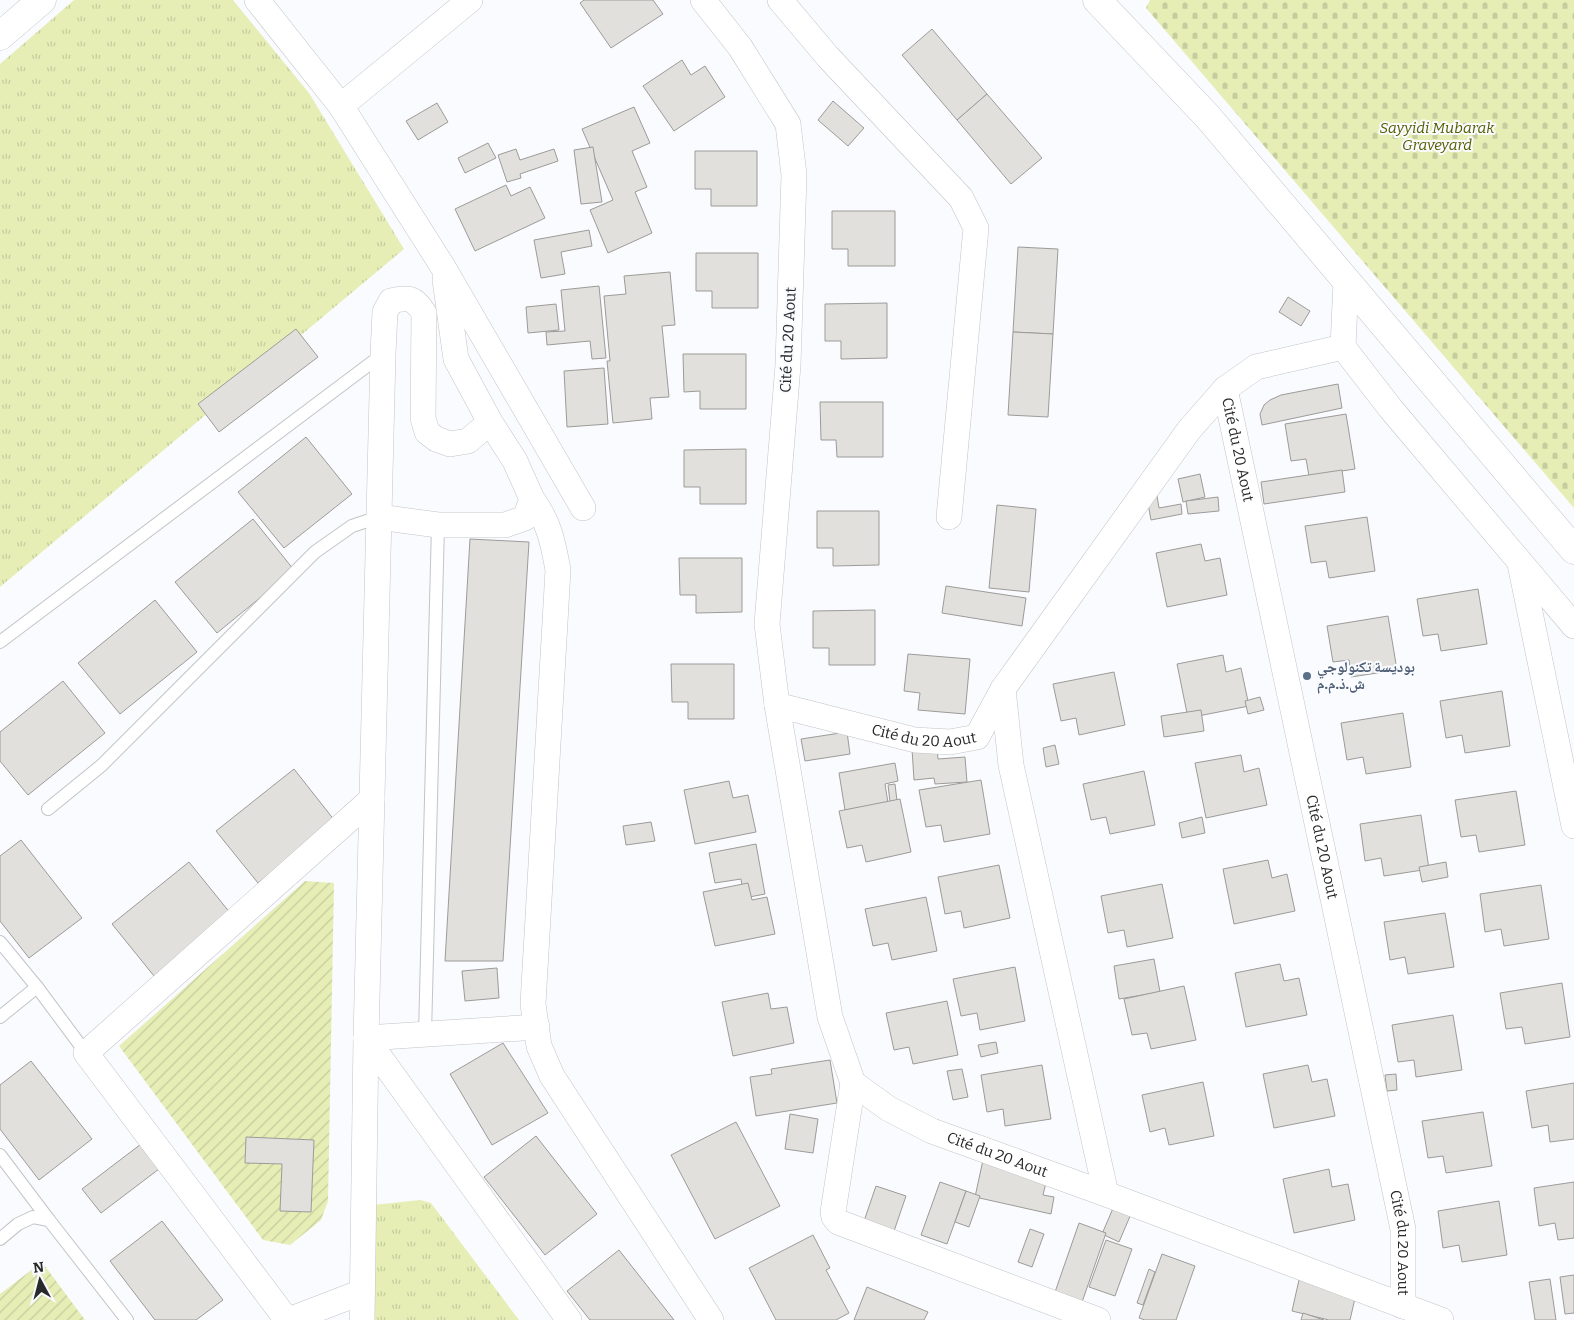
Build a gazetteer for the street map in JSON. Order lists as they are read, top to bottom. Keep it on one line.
{"streets":{"street":["Cité du 20 Aout"]},"parks":["Sayyidi Mubarak Graveyard"],"places":["بوديسة تكنولوجي ش.ذ.م.م"],"north":"top"}
